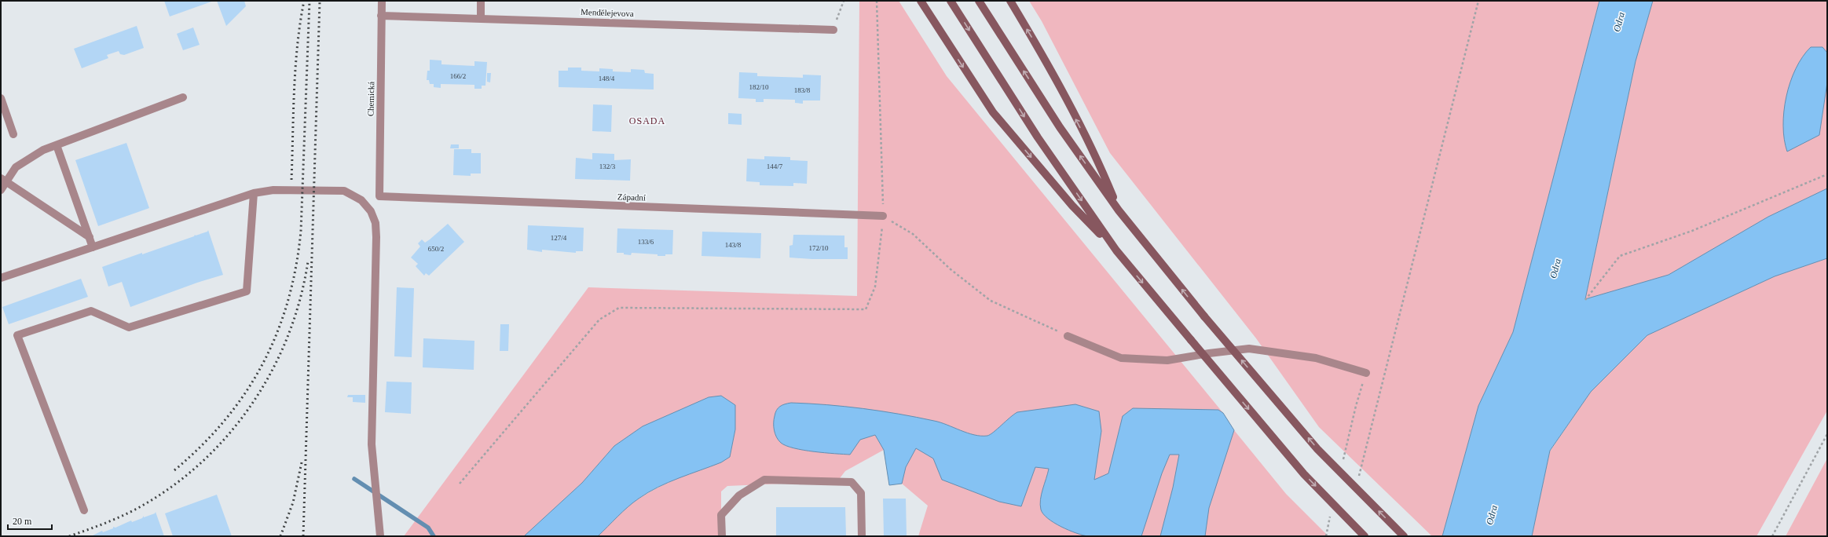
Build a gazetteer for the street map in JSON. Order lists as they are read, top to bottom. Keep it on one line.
{"streets":{"street":["Mendělejevova","Chemická","Západní"]},"crossings":[["Mendělejevova","Chemická"],["Chemická","Západní"]],"districts":["OSADA"],"water":["Odra"],"house_numbers":["166/2","148/4","182/10","183/8","132/3","144/7","127/4","133/6","143/8","172/10","650/2"],"scale_bar":"20 m"}
